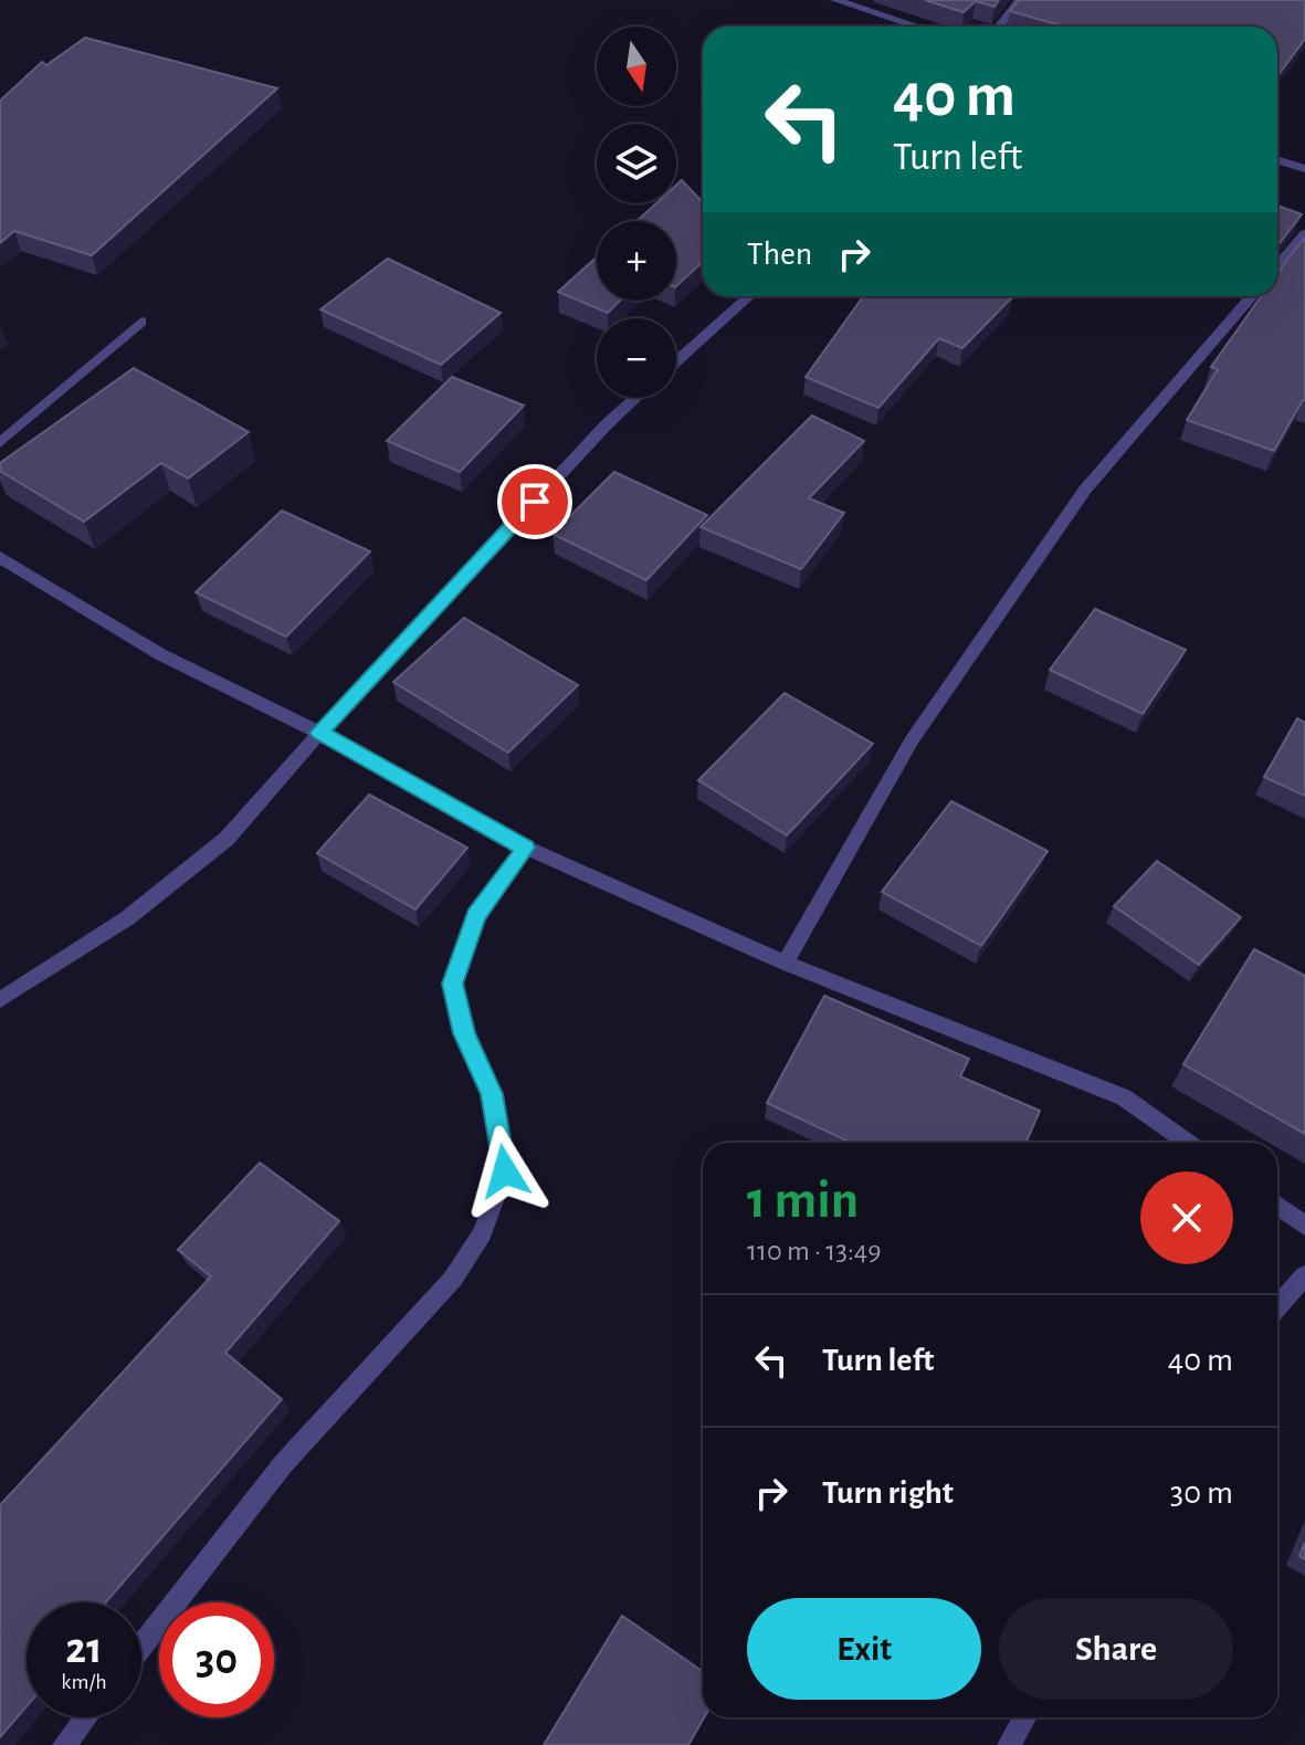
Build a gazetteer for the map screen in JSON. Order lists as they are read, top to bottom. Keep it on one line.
{"north":"bottom","page":{"map_buttons":["+","−"],"turn":["40 m","Turn left"],"then":"Then","heading":["1 min","110 m · 13:49"],"list":[{"name":"Turn left","value":"40 m"},{"name":"Turn right","value":"30 m"}],"buttons":["Exit","Share"],"speed":"21 km/h","limit":"30"}}
